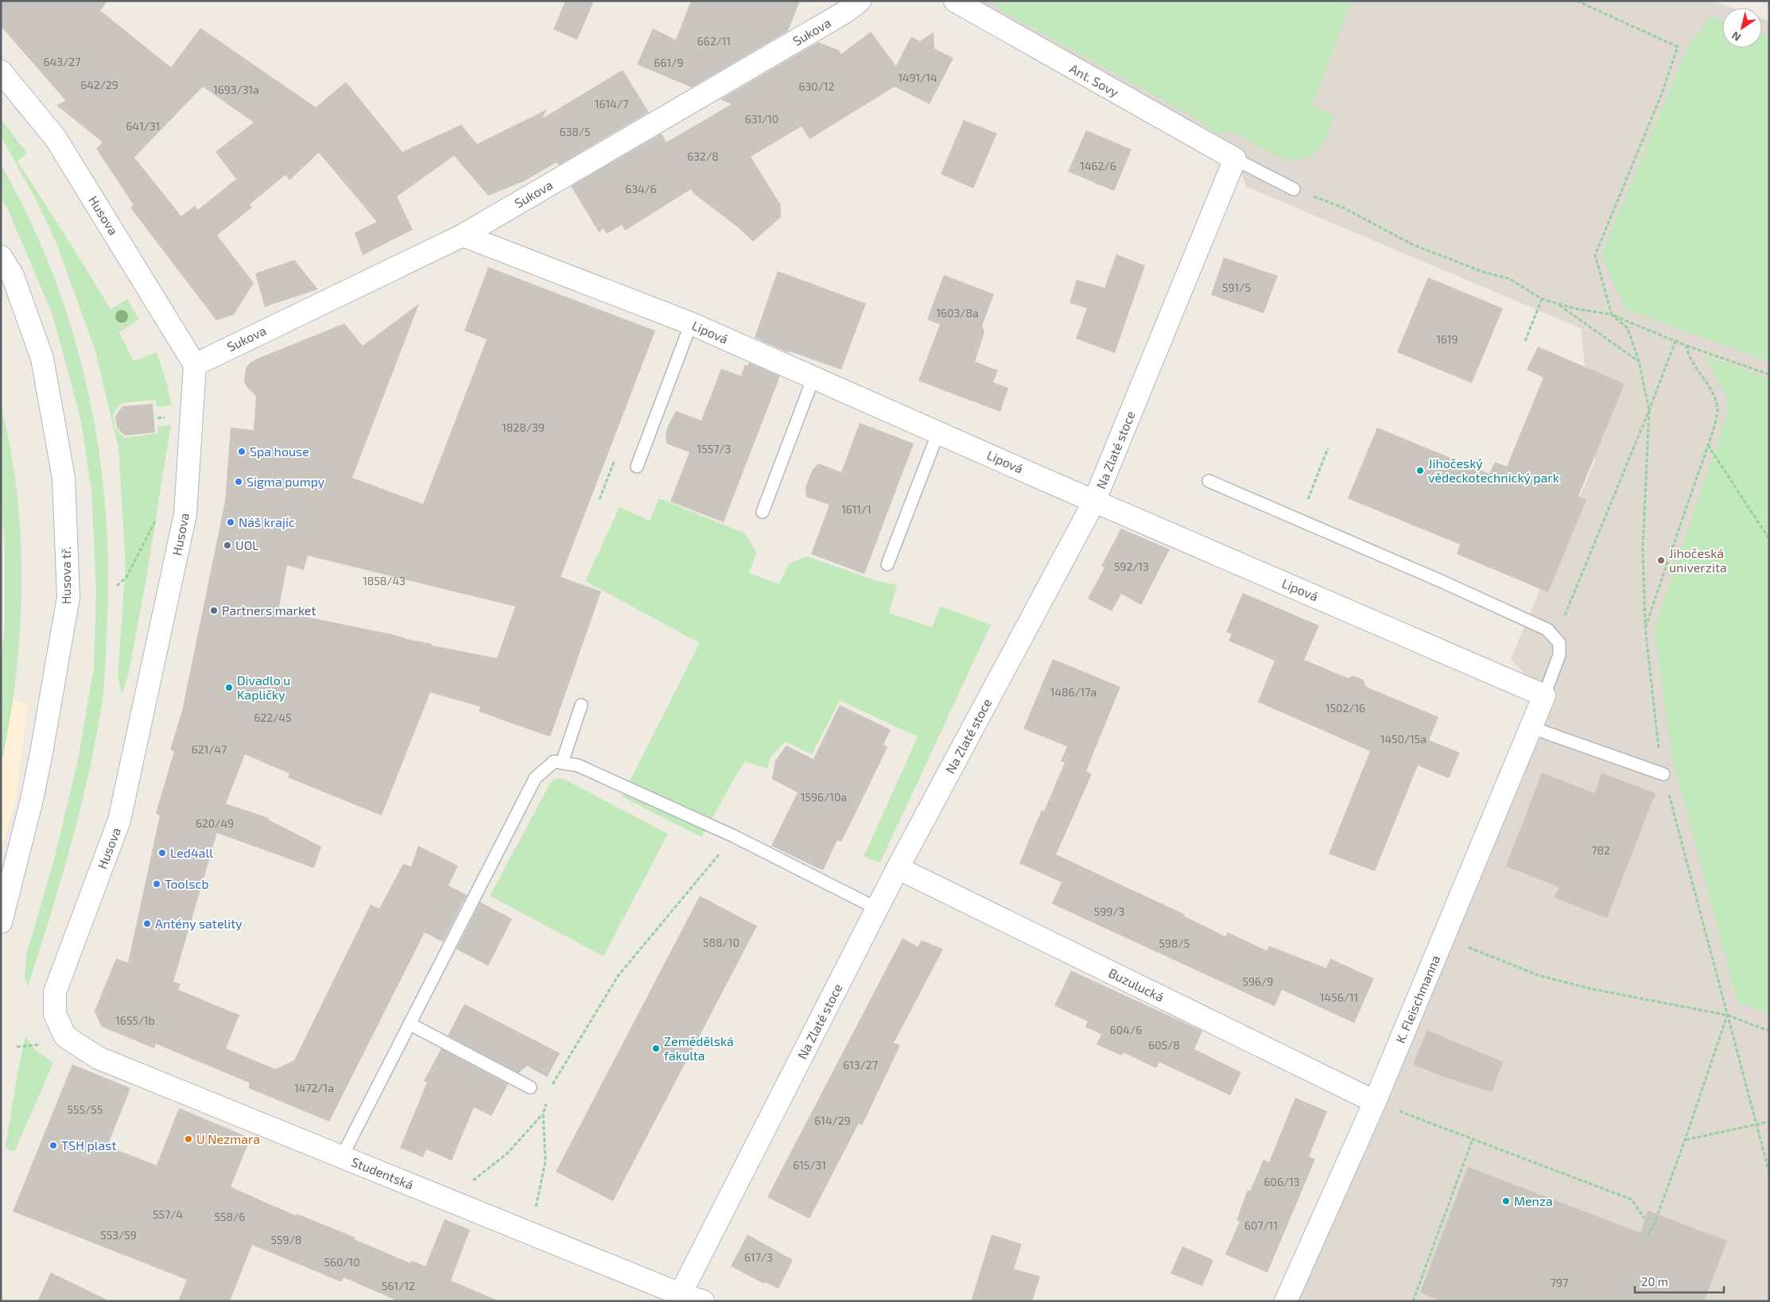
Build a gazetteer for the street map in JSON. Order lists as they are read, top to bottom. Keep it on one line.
{"streets":{"street":["Sukova","Ant. Sovy","Husova","Lipová","Na Zlaté stoce","Husova tř.","Buzulucká","K. Fleischmanna","Studentská"]},"crossings":[["Sukova","Husova"],["Sukova","Lipová"],["Ant. Sovy","Na Zlaté stoce"],["Husova","Studentská"],["Lipová","Na Zlaté stoce"],["Lipová","K. Fleischmanna"],["Na Zlaté stoce","Buzulucká"],["Na Zlaté stoce","Studentská"],["Buzulucká","K. Fleischmanna"]],"places":["Spa house","Jihočeský vědeckotechnický park","Sigma pumpy","Náš krajíc","UOL","Jihočeská univerzita","Partners market","Divadlo u Kapličky","Led4all","Toolscb","Antény satelity","Zemědělská fakulta","U Nezmara","TSH plast","Menza"],"house_numbers":["662/11","643/27","661/9","1491/14","642/29","630/12","1693/31a","1614/7","631/10","641/31","638/5","632/8","1462/6","634/6","591/5","1603/8a","1619","1828/39","1557/3","1611/1","592/13","1858/43","1486/17a","1502/16","622/45","1450/15a","621/47","1596/10a","620/49","782","599/3","588/10","598/5","596/9","1456/11","1655/1b","604/6","605/8","613/27","1472/1a","555/55","614/29","615/31","606/13","557/4","558/6","607/11","553/59","559/8","617/3","560/10","797","561/12"],"scale_bar":"20 m","north":"bottom left"}
